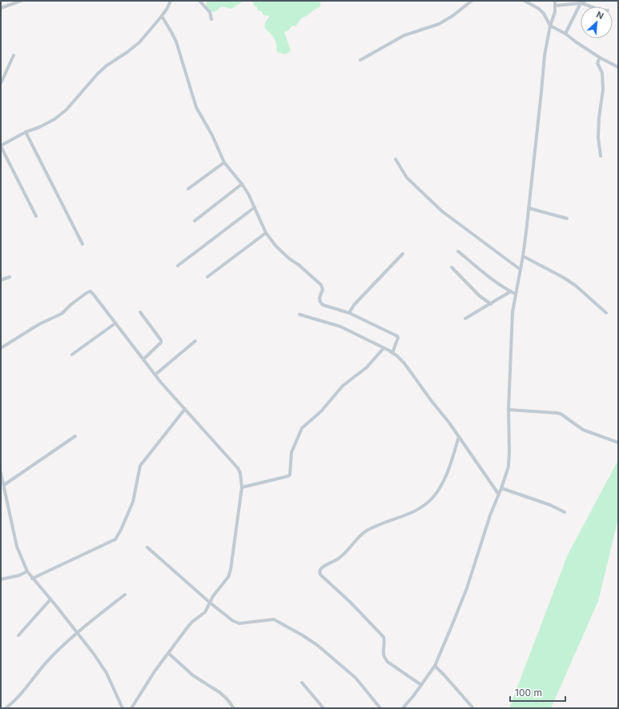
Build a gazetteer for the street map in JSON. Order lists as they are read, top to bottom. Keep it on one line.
{"scale_bar":"100 m","north":"top right"}
